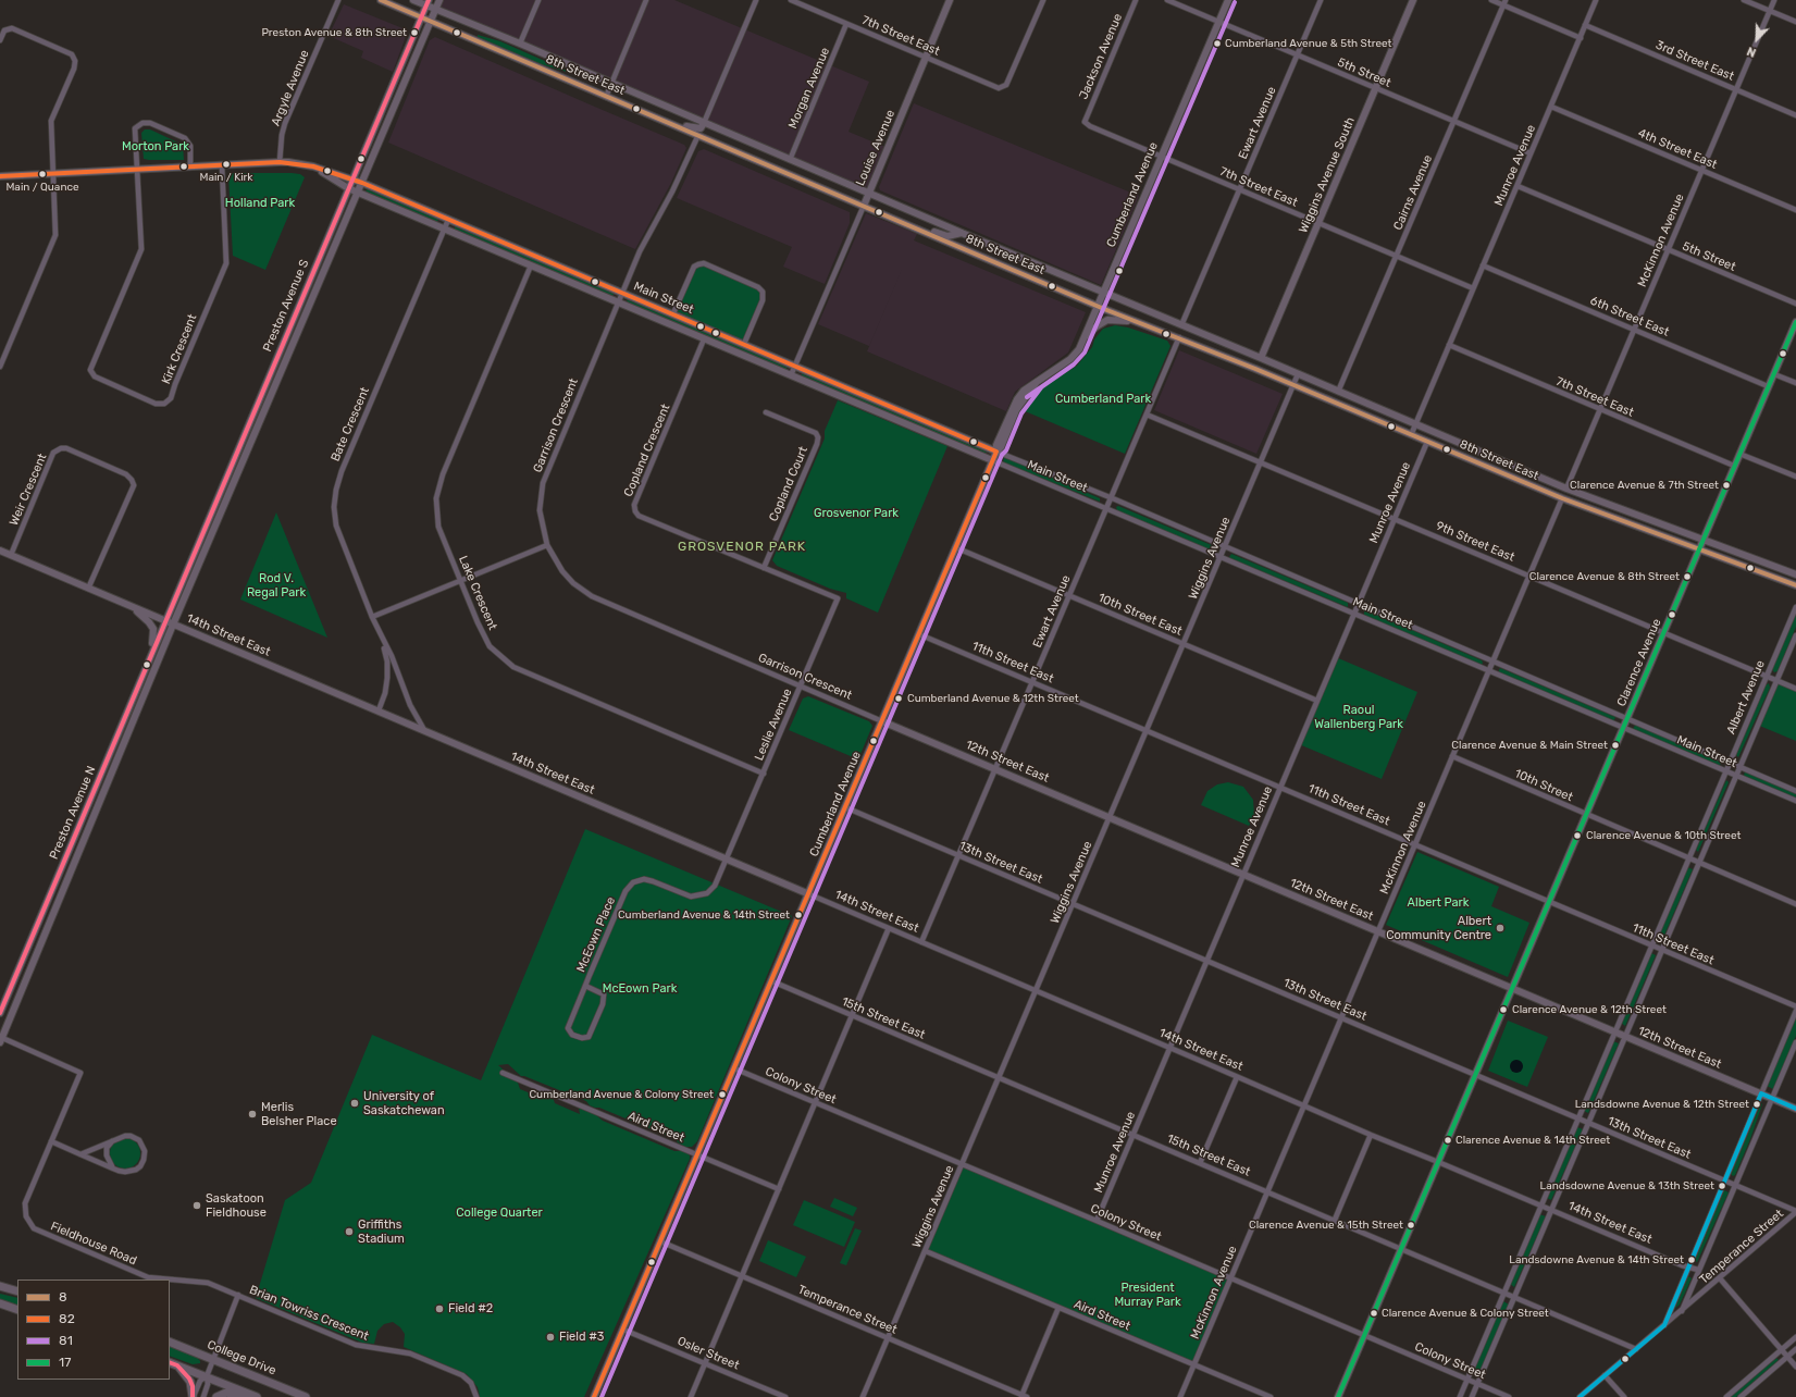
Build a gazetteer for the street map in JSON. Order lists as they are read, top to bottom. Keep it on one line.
{"streets":{"main road":["8th Street East","Louise Avenue","Wiggins Avenue South","Cumberland Avenue","Main Street","Preston Avenue S","14th Street East","Clarence Avenue","12th Street East","Preston Avenue N","College Drive"],"street":["7th Street East","Jackson Avenue","3rd Street East","5th Street","Argyle Avenue","Morgan Avenue","Ewart Avenue","4th Street East","Munroe Avenue","Cairns Avenue","McKinnon Avenue","6th Street East","Kirk Crescent","Bate Crescent","Garrison Crescent","Copland Crescent","Copland Court","Weir Crescent","9th Street East","Wiggins Avenue","Lake Crescent","10th Street East","11th Street East","Albert Avenue","Leslie Avenue","10th Street","13th Street East","McEown Place","15th Street East","Colony Street","Aird Street","Fieldhouse Road","Temperance Street","Brian Towriss Crescent","Osler Street"]},"crossings":[["7th Street East","Jackson Avenue"],["7th Street East","Morgan Avenue"],["7th Street East","Ewart Avenue"],["7th Street East","Louise Avenue"],["7th Street East","Munroe Avenue"],["7th Street East","Wiggins Avenue South"],["7th Street East","Cairns Avenue"],["7th Street East","Cumberland Avenue"],["7th Street East","McKinnon Avenue"],["7th Street East","Clarence Avenue"],["3rd Street East","Munroe Avenue"],["3rd Street East","McKinnon Avenue"],["5th Street","Ewart Avenue"],["5th Street","Munroe Avenue"],["5th Street","Wiggins Avenue South"],["5th Street","Cairns Avenue"],["5th Street","Cumberland Avenue"],["5th Street","McKinnon Avenue"],["8th Street East","Morgan Avenue"],["8th Street East","Ewart Avenue"],["8th Street East","Louise Avenue"],["8th Street East","Munroe Avenue"],["8th Street East","Wiggins Avenue South"],["8th Street East","Cairns Avenue"],["8th Street East","Cumberland Avenue"],["8th Street East","McKinnon Avenue"],["8th Street East","Preston Avenue S"],["8th Street East","Garrison Crescent"],["8th Street East","Wiggins Avenue"],["8th Street East","Clarence Avenue"],["Argyle Avenue","Main Street"],["Ewart Avenue","Main Street"],["Ewart Avenue","9th Street East"],["Ewart Avenue","10th Street East"],["Ewart Avenue","14th Street East"],["Ewart Avenue","11th Street East"],["Ewart Avenue","12th Street East"],["Ewart Avenue","13th Street East"],["Louise Avenue","Main Street"],["4th Street East","Munroe Avenue"],["4th Street East","McKinnon Avenue"],["Munroe Avenue","Main Street"],["Munroe Avenue","6th Street East"],["Munroe Avenue","9th Street East"],["Munroe Avenue","10th Street East"],["Munroe Avenue","14th Street East"],["Munroe Avenue","11th Street East"],["Munroe Avenue","12th Street East"],["Munroe Avenue","13th Street East"],["Munroe Avenue","15th Street East"],["Munroe Avenue","Colony Street"],["Cumberland Avenue","Main Street"],["Cumberland Avenue","Garrison Crescent"],["Cumberland Avenue","10th Street East"],["Cumberland Avenue","14th Street East"],["Cumberland Avenue","11th Street East"],["Cumberland Avenue","12th Street East"],["Cumberland Avenue","13th Street East"],["Cumberland Avenue","15th Street East"],["Cumberland Avenue","Colony Street"],["Cumberland Avenue","Aird Street"],["Cumberland Avenue","Temperance Street"],["Cumberland Avenue","Osler Street"],["McKinnon Avenue","Main Street"],["McKinnon Avenue","6th Street East"],["McKinnon Avenue","9th Street East"],["McKinnon Avenue","14th Street East"],["McKinnon Avenue","11th Street East"],["McKinnon Avenue","12th Street East"],["McKinnon Avenue","10th Street"],["McKinnon Avenue","13th Street East"],["McKinnon Avenue","15th Street East"],["McKinnon Avenue","Colony Street"],["McKinnon Avenue","Aird Street"],["Main Street","Preston Avenue S"],["Main Street","Kirk Crescent"],["Main Street","Bate Crescent"],["Main Street","Garrison Crescent"],["Main Street","Copland Crescent"],["Main Street","Wiggins Avenue"],["Main Street","Lake Crescent"],["Main Street","Clarence Avenue"],["Main Street","Albert Avenue"],["Preston Avenue S","14th Street East"],["Preston Avenue S","Preston Avenue N"],["6th Street East","Clarence Avenue"],["Bate Crescent","14th Street East"],["Garrison Crescent","Leslie Avenue"],["Garrison Crescent","12th Street East"],["Copland Crescent","Copland Court"],["Copland Crescent","Leslie Avenue"],["Weir Crescent","14th Street East"],["9th Street East","Wiggins Avenue"],["9th Street East","Clarence Avenue"],["9th Street East","Albert Avenue"],["Wiggins Avenue","10th Street East"],["Wiggins Avenue","14th Street East"],["Wiggins Avenue","11th Street East"],["Wiggins Avenue","12th Street East"],["Wiggins Avenue","13th Street East"],["Wiggins Avenue","15th Street East"],["Wiggins Avenue","Colony Street"],["Wiggins Avenue","Aird Street"],["Wiggins Avenue","Temperance Street"],["Lake Crescent","Leslie Avenue"],["14th Street East","Clarence Avenue"],["14th Street East","Albert Avenue"],["14th Street East","Leslie Avenue"],["14th Street East","Preston Avenue N"],["14th Street East","McEown Place"],["11th Street East","Clarence Avenue"],["11th Street East","Albert Avenue"],["Clarence Avenue","12th Street East"],["Clarence Avenue","10th Street"],["Clarence Avenue","13th Street East"],["Clarence Avenue","15th Street East"],["Clarence Avenue","Colony Street"],["Albert Avenue","12th Street East"],["Albert Avenue","10th Street"],["Albert Avenue","13th Street East"],["Albert Avenue","15th Street East"],["Albert Avenue","Colony Street"],["Leslie Avenue","McEown Place"],["Preston Avenue N","Fieldhouse Road"],["13th Street East","Temperance Street"],["15th Street East","Temperance Street"],["Fieldhouse Road","Brian Towriss Crescent"],["Brian Towriss Crescent","College Drive"]],"districts":["GROSVENOR PARK"],"parks":["Morton Park","Holland Park","Cumberland Park","Grosvenor Park","Rod V. Regal Park","Raoul Wallenberg Park","Albert Park","McEown Park","College Quarter","President Murray Park"],"places":["Preston Avenue & 8th Street","Cumberland Avenue & 5th Street","Main / Kirk","Main / Quance","Clarence Avenue & 7th Street","Clarence Avenue & 8th Street","Cumberland Avenue & 12th Street","Clarence Avenue & Main Street","Clarence Avenue & 10th Street","Cumberland Avenue & 14th Street","Albert Community Centre","Clarence Avenue & 12th Street","Cumberland Avenue & Colony Street","University of Saskatchewan","Landsdowne Avenue & 12th Street","Merlis Belsher Place","Clarence Avenue & 14th Street","Landsdowne Avenue & 13th Street","Saskatoon Fieldhouse","Clarence Avenue & 15th Street","Griffiths Stadium","Landsdowne Avenue & 14th Street","Field #2","Clarence Avenue & Colony Street","Field #3"],"lines":["transit line 8","transit line 81","transit line 82","transit line 17"],"legend":["8","82","81","17"],"north":"bottom left"}
